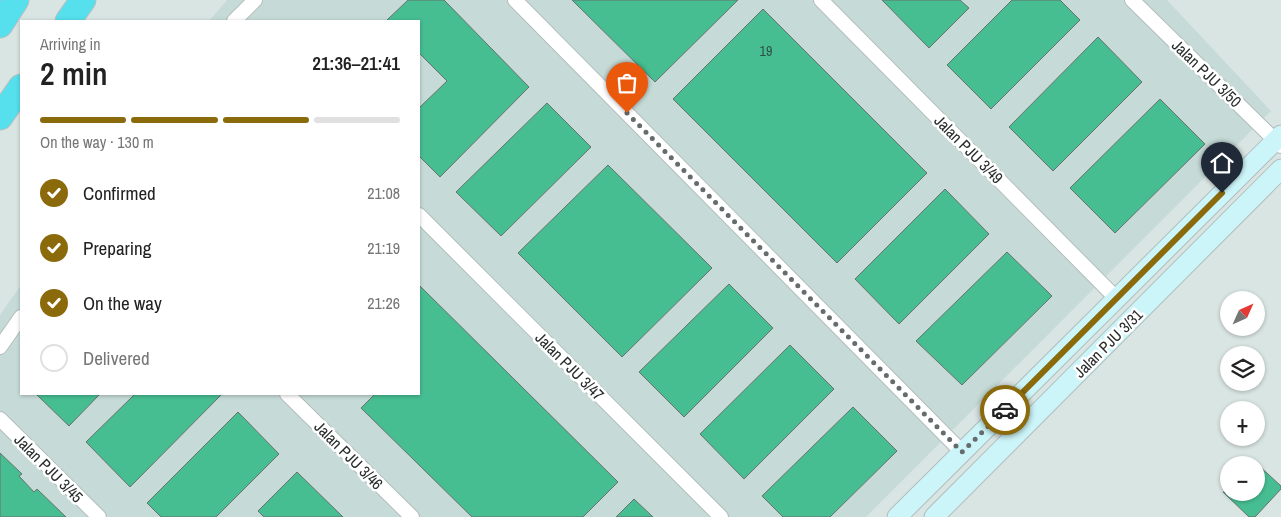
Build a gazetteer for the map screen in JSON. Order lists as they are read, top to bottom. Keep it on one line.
{"streets":{"street":["Jalan PJU 3/50","Jalan PJU 3/49","Jalan PJU 3/31","Jalan PJU 3/47","Jalan PJU 3/46","Jalan PJU 3/45"]},"crossings":[["Jalan PJU 3/50","Jalan PJU 3/31"],["Jalan PJU 3/49","Jalan PJU 3/31"]],"house_numbers":["19"],"north":"top right","page":{"heading":["2 min","Arriving in","21:36–21:41"],"bar":"On the way · 130 m","list":[["Confirmed","21:08"],["Preparing","21:19"],["On the way","21:26"],"Delivered"],"map_buttons":["+","−"]}}
